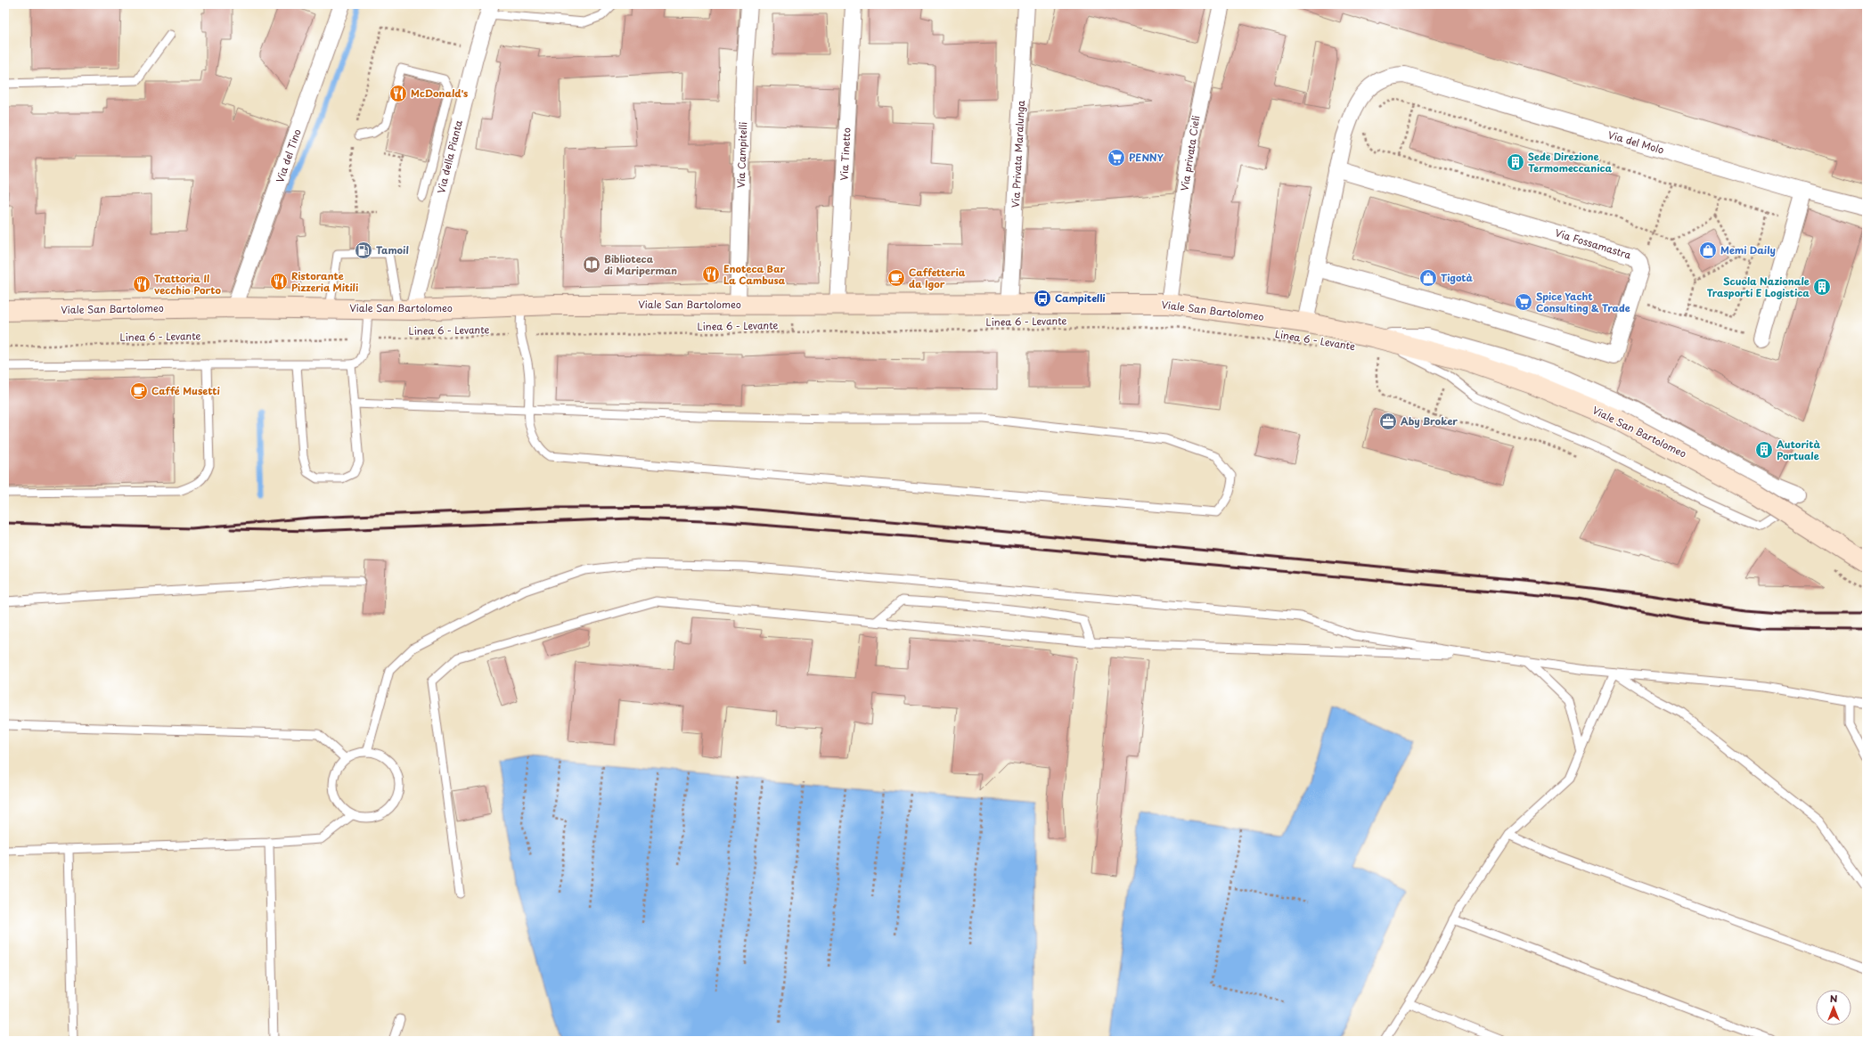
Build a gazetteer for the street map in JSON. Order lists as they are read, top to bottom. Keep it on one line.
{"streets":{"main road":["Viale San Bartolomeo"],"street":["Via del Molo","Via privata Cieli","Via Tinetto","Via Privata Maralunga","Via Campitelli","Via del Tino","Via della Pianta","Via Fossamastra"],"path":["Linea 6 - Levante"]},"crossings":[["Via del Molo","Via Fossamastra"],["Via privata Cieli","Viale San Bartolomeo"],["Via Tinetto","Viale San Bartolomeo"],["Via Privata Maralunga","Viale San Bartolomeo"],["Via Campitelli","Viale San Bartolomeo"],["Via del Tino","Viale San Bartolomeo"],["Via della Pianta","Viale San Bartolomeo"]],"places":{"restaurant":["McDonald's","Enoteca Bar La Cambusa","Ristorante Pizzeria Mitili","Trattoria Il vecchio Porto"],"supermarket":["PENNY","Spice Yacht Consulting & Trade"],"building":["Sede Direzione Termomeccanica","Scuola Nazionale Trasporti E Logistica","Autorità Portuale"],"fuel station":["Tamoil"],"shop":["Memi Daily","Tigotà"],"library":["Biblioteca di Mariperman"],"cafe":["Caffetteria da Igor","Caffé Musetti"],"bus stop":["Campitelli"],"office":["Aby Broker"]},"north":"top"}
